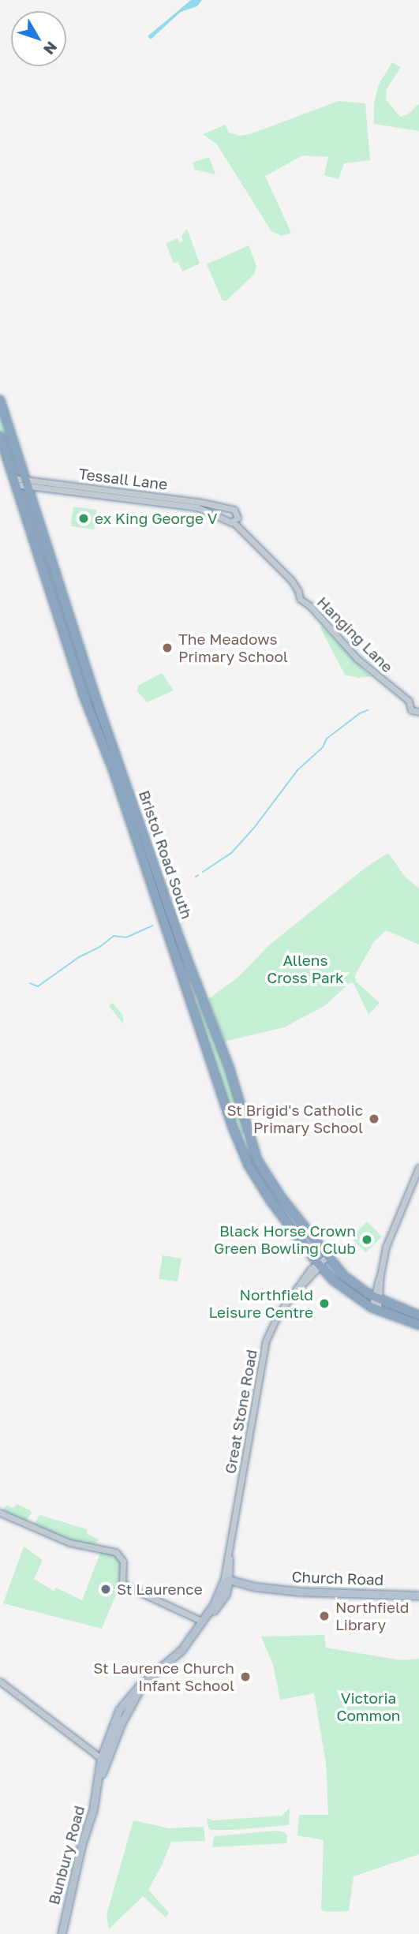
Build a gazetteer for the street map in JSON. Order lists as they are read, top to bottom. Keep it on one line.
{"streets":{"highway":["Bristol Road South"],"main road":["Church Road","Bunbury Road"],"street":["Tessall Lane","Hanging Lane","Great Stone Road"]},"crossings":[["Tessall Lane","Hanging Lane"],["Tessall Lane","Bristol Road South"],["Bristol Road South","Great Stone Road"],["Great Stone Road","Church Road"]],"parks":["Allens Cross Park","Victoria Common"],"places":["ex King George V","The Meadows Primary School","St Brigid's Catholic Primary School","Black Horse Crown Green Bowling Club","Northfield Leisure Centre","St Laurence","Northfield Library","St Laurence Church Infant School"],"north":"bottom right"}
